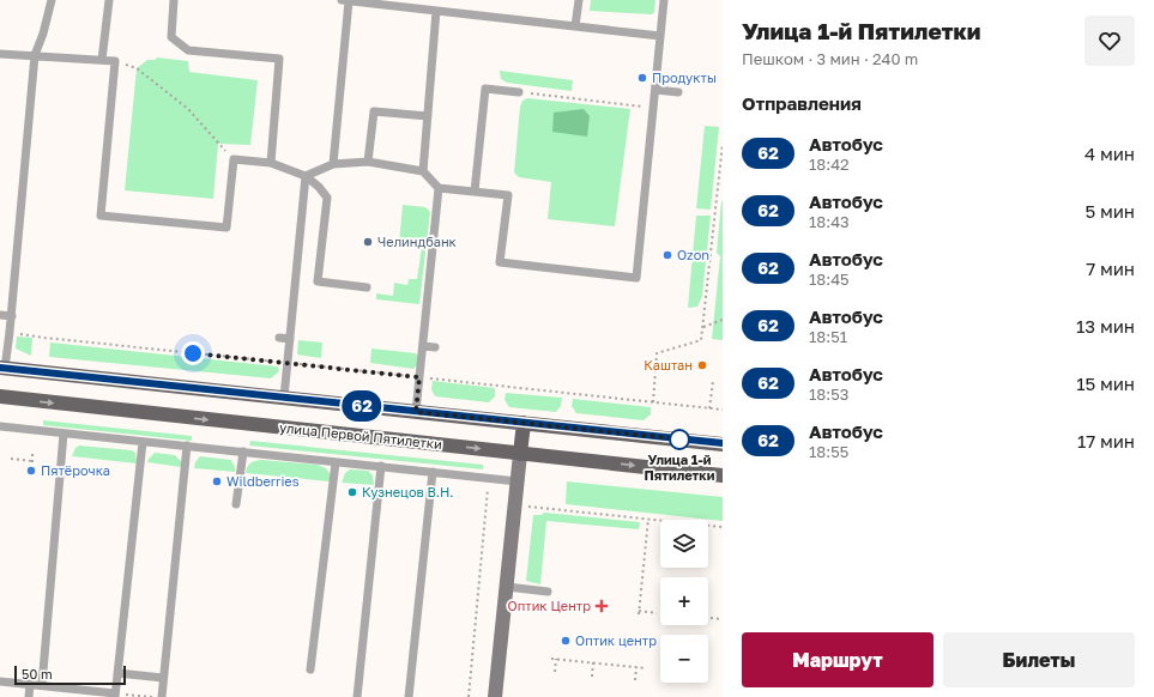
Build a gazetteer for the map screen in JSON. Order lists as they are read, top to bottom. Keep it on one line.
{"streets":{"main road":["улица Первой Пятилетки"]},"places":{"other":["Продукты","Челиндбанк","Ozon","Каштан","Улица 1-й Пятилетки","Пятёрочка","Wildberries","Кузнецов В.Н.","Оптик центр"],"health":["Оптик Центр"]},"lines":["bus line 62"],"scale_bar":"50 m","page":{"on_map":"62","heading":[["Улица 1-й Пятилетки","Пешком · 3 мин · 240 m"],"Отправления"],"list":[{"mark":"62","name":"Автобус","note":"18:42","value":"4 мин"},{"mark":"62","name":"Автобус","note":"18:43","value":"5 мин"},{"mark":"62","name":"Автобус","note":"18:45","value":"7 мин"},{"mark":"62","name":"Автобус","note":"18:51","value":"13 мин"},{"mark":"62","name":"Автобус","note":"18:53","value":"15 мин"},{"mark":"62","name":"Автобус","note":"18:55","value":"17 мин"}],"map_buttons":["+","−"],"buttons":["Маршрут","Билеты"],"scale":"50 m"}}
